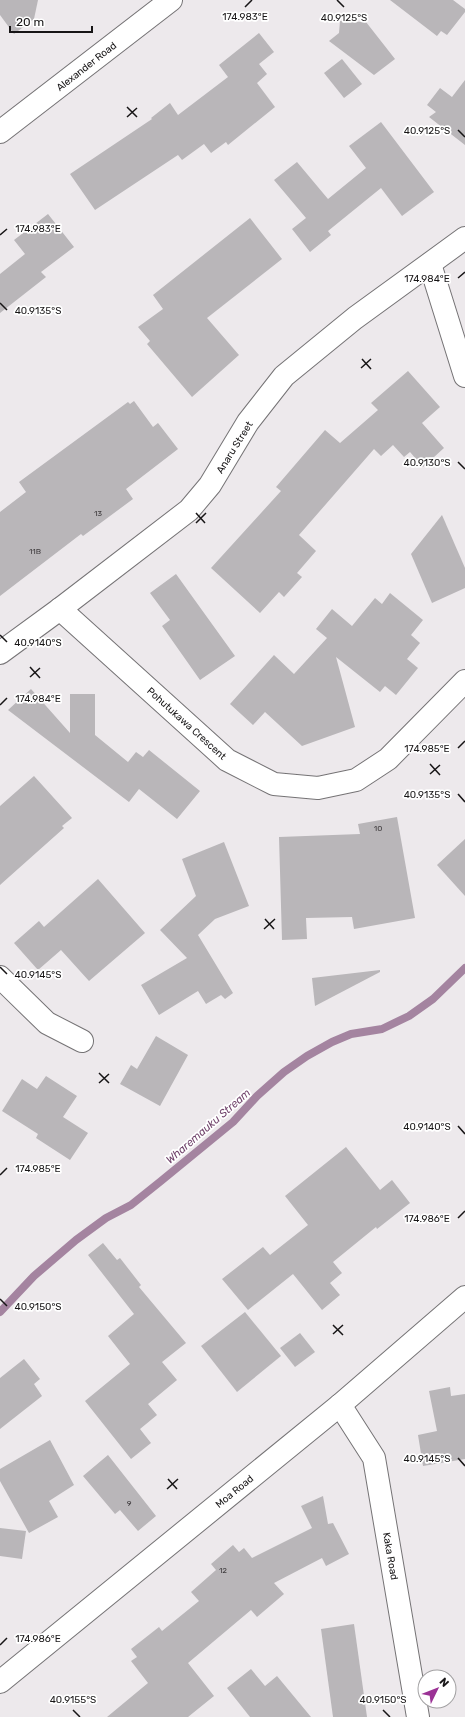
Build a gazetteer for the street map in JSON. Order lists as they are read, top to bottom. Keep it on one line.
{"streets":{"street":["Alexander Road","Anaru Street","Pohutukawa Crescent","Moa Road","Kaka Road"]},"crossings":[["Anaru Street","Pohutukawa Crescent"],["Moa Road","Kaka Road"]],"water":["Wharemauku Stream"],"house_numbers":["13","11B","10","9","12"],"scale_bar":"20 m","north":"top right","coordinates":["174.983°E","40.9125°S","174.984°E","40.9135°S","40.9130°S","40.9140°S","174.985°E","40.9145°S","174.986°E","40.9150°S","40.9155°S"]}
